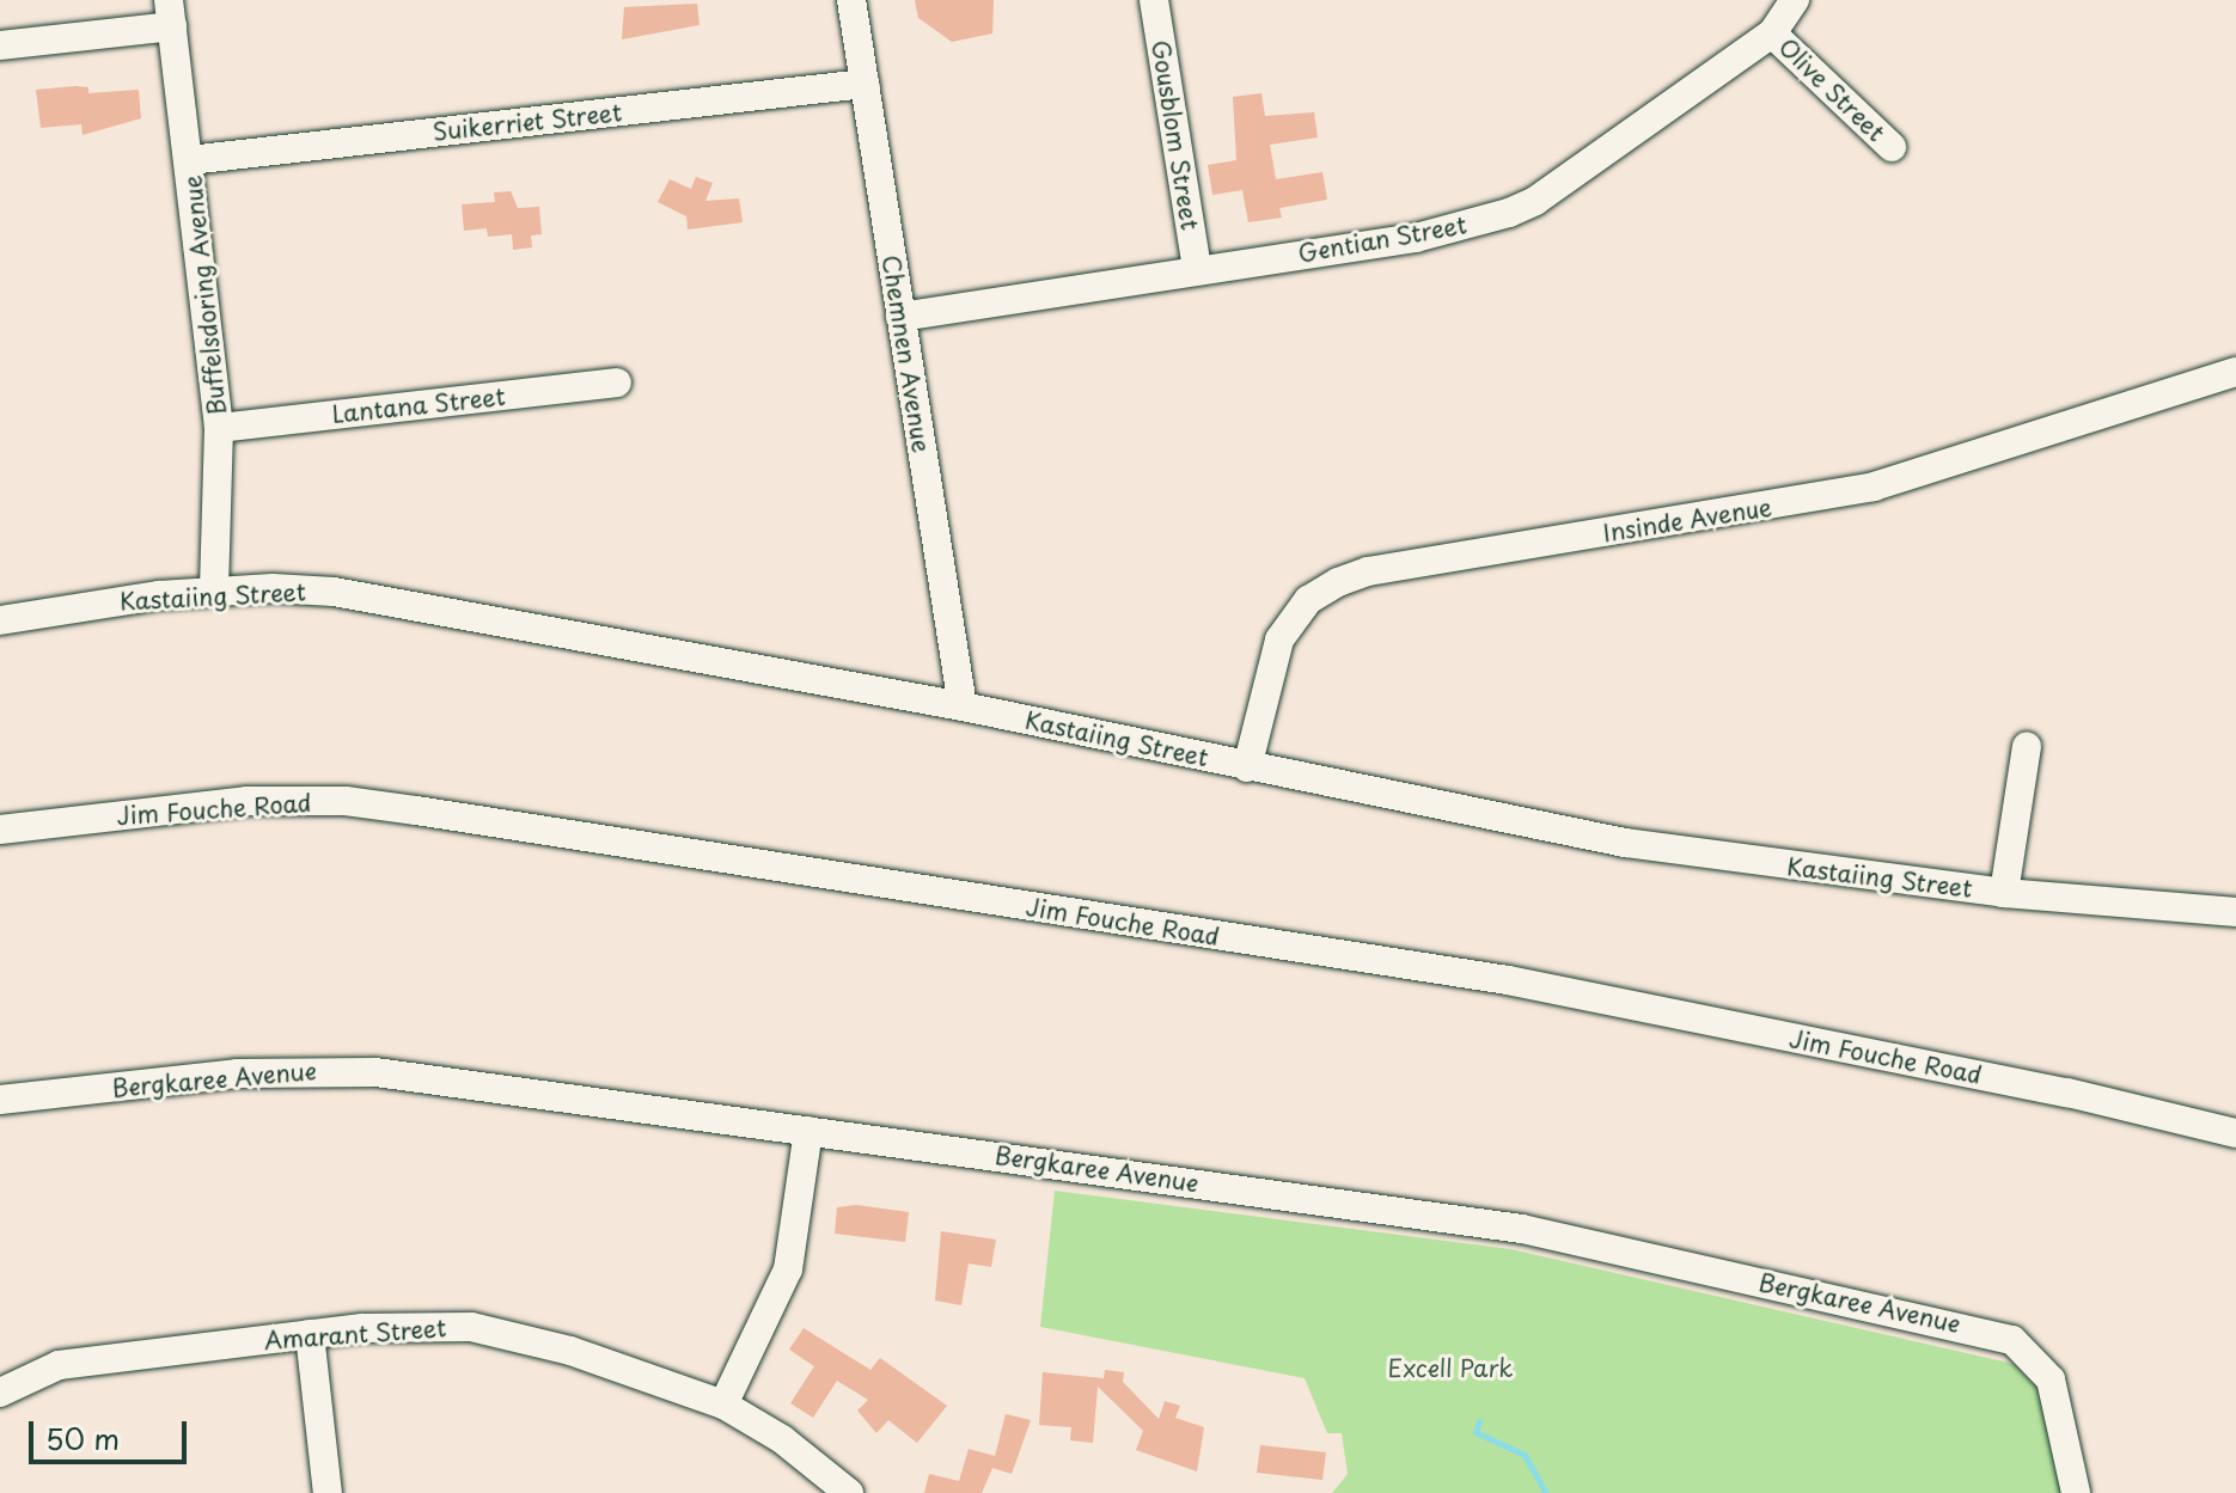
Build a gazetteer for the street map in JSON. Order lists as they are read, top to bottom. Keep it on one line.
{"streets":{"street":["Olive Street","Suikerriet Street","Gousblom Street","Gentian Street","Buffelsdoring Avenue","Chemnen Avenue","Lantana Street","Insinde Avenue","Kastaiing Street","Jim Fouche Road","Bergkaree Avenue","Amarant Street"]},"crossings":[["Olive Street","Gentian Street"],["Suikerriet Street","Buffelsdoring Avenue"],["Suikerriet Street","Chemnen Avenue"],["Gousblom Street","Gentian Street"],["Gentian Street","Chemnen Avenue"],["Buffelsdoring Avenue","Lantana Street"],["Buffelsdoring Avenue","Kastaiing Street"],["Chemnen Avenue","Kastaiing Street"],["Insinde Avenue","Kastaiing Street"]],"parks":["Excell Park"],"scale_bar":"50 m"}
